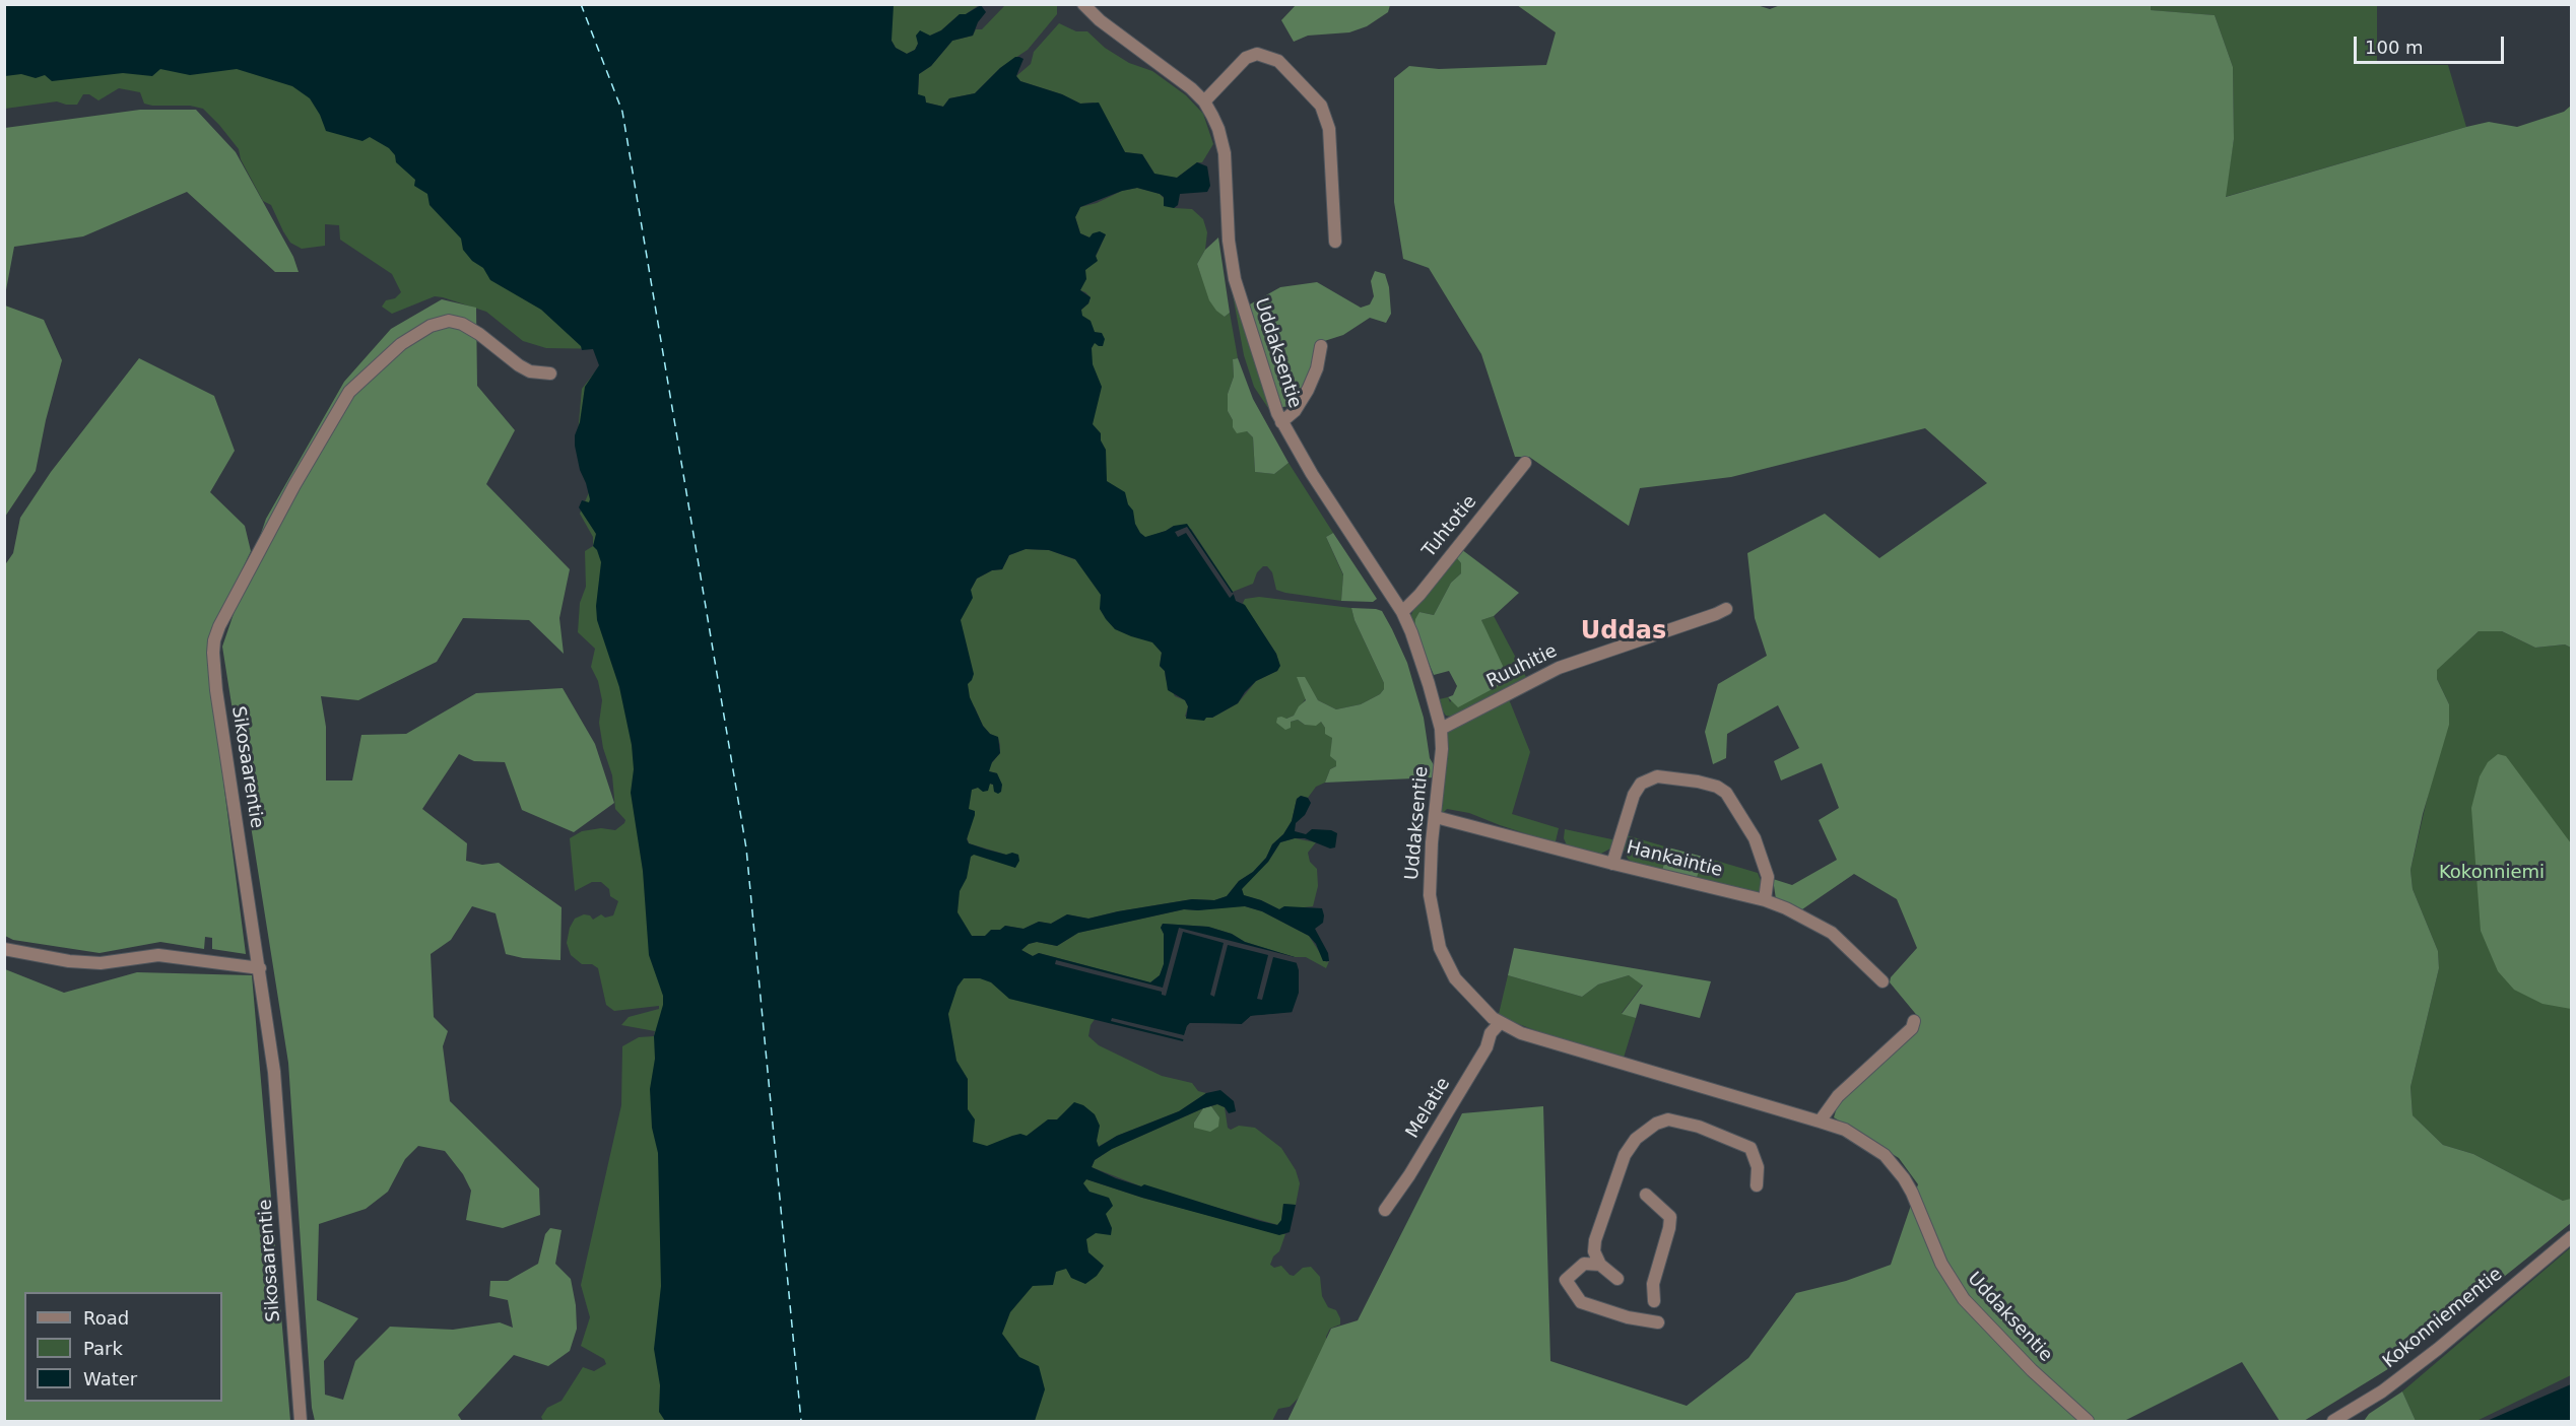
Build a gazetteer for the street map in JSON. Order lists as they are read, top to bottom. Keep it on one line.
{"streets":{"street":["Uddaksentie","Tuhtotie","Ruuhitie","Sikosaarentie","Hankaintie","Melatie","Kokonniementie"]},"crossings":[["Uddaksentie","Tuhtotie"],["Uddaksentie","Ruuhitie"],["Uddaksentie","Hankaintie"],["Uddaksentie","Melatie"]],"districts":["Uddas"],"parks":["Kokonniemi"],"legend":["Road","Park","Water"],"scale_bar":"100 m"}
